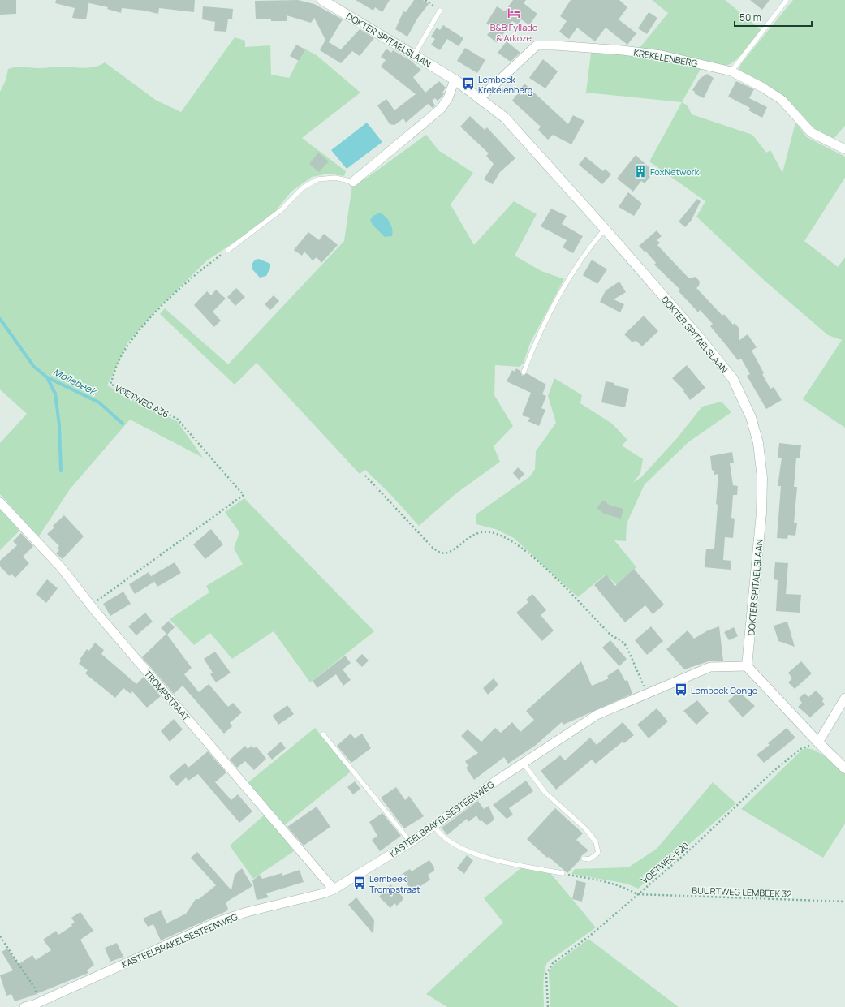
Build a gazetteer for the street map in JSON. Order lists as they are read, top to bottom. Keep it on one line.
{"streets":{"street":["DOKTER SPITAELSLAAN","KREKELENBERG","TROMPSTRAAT","KASTEELBRAKELSESTEENWEG"],"path":["VOETWEG A36","VOETWEG F20","BUURTWEG LEMBEEK 32"]},"crossings":[["DOKTER SPITAELSLAAN","KREKELENBERG"],["DOKTER SPITAELSLAAN","KASTEELBRAKELSESTEENWEG"],["VOETWEG A36","TROMPSTRAAT"],["TROMPSTRAAT","KASTEELBRAKELSESTEENWEG"],["VOETWEG F20","BUURTWEG LEMBEEK 32"]],"water":["Mollebeek"],"places":{"hotel":["B&B Fyllade & Arkoze"],"bus stop":["Lembeek Krekelenberg","Lembeek Congo","Lembeek Trompstraat"],"building":["FoxNetwork"]},"scale_bar":"50 m"}
